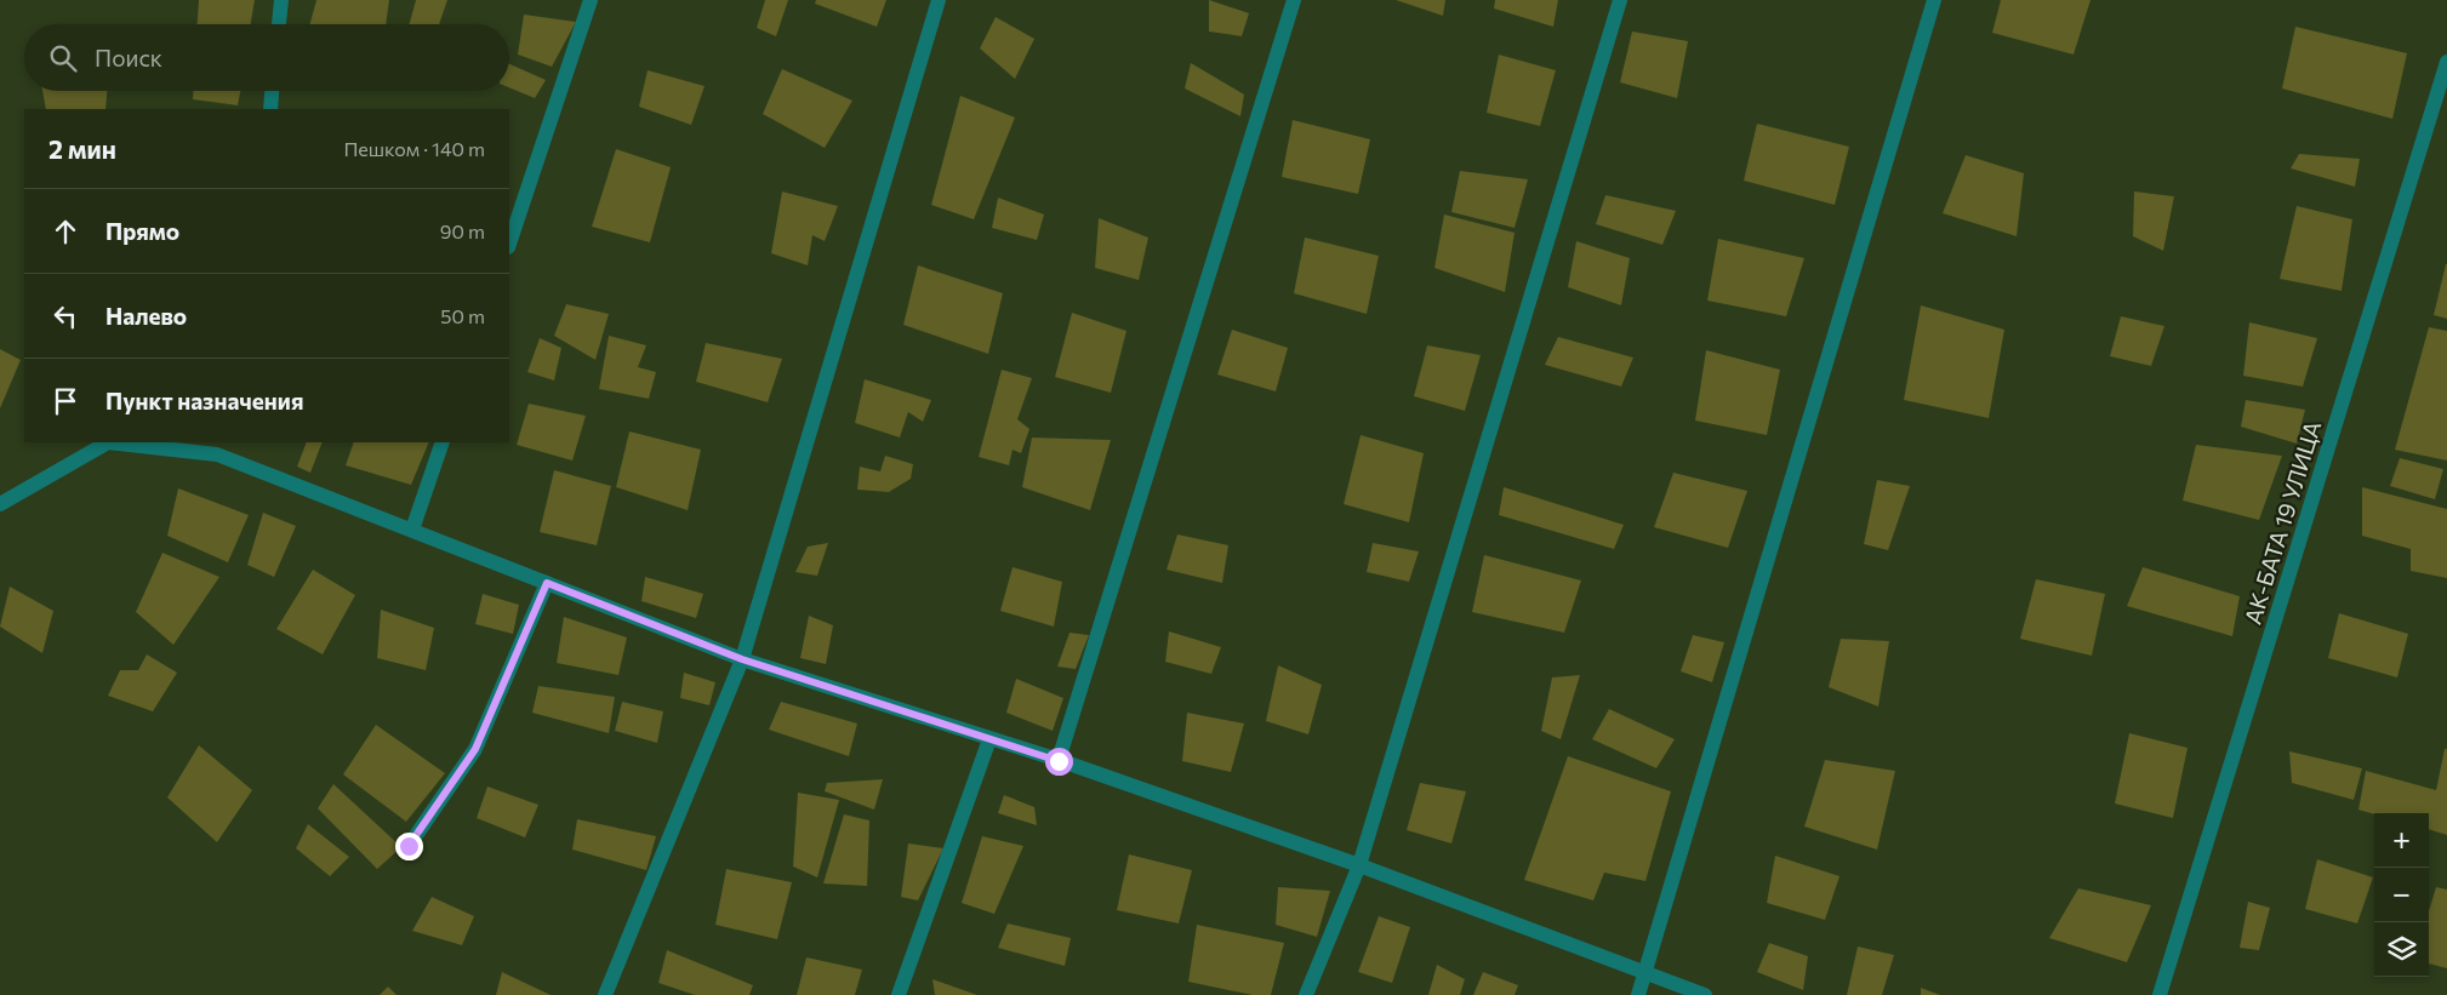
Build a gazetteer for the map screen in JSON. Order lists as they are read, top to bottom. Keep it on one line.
{"streets":{"street":["АК-БАТА 19 УЛИЦА"]},"page":{"search":"Поиск","heading":["2 мин","Пешком · 140 m"],"list":[["Прямо","90 m"],["Налево","50 m"],"Пункт назначения"],"map_buttons":["+","−"]}}
